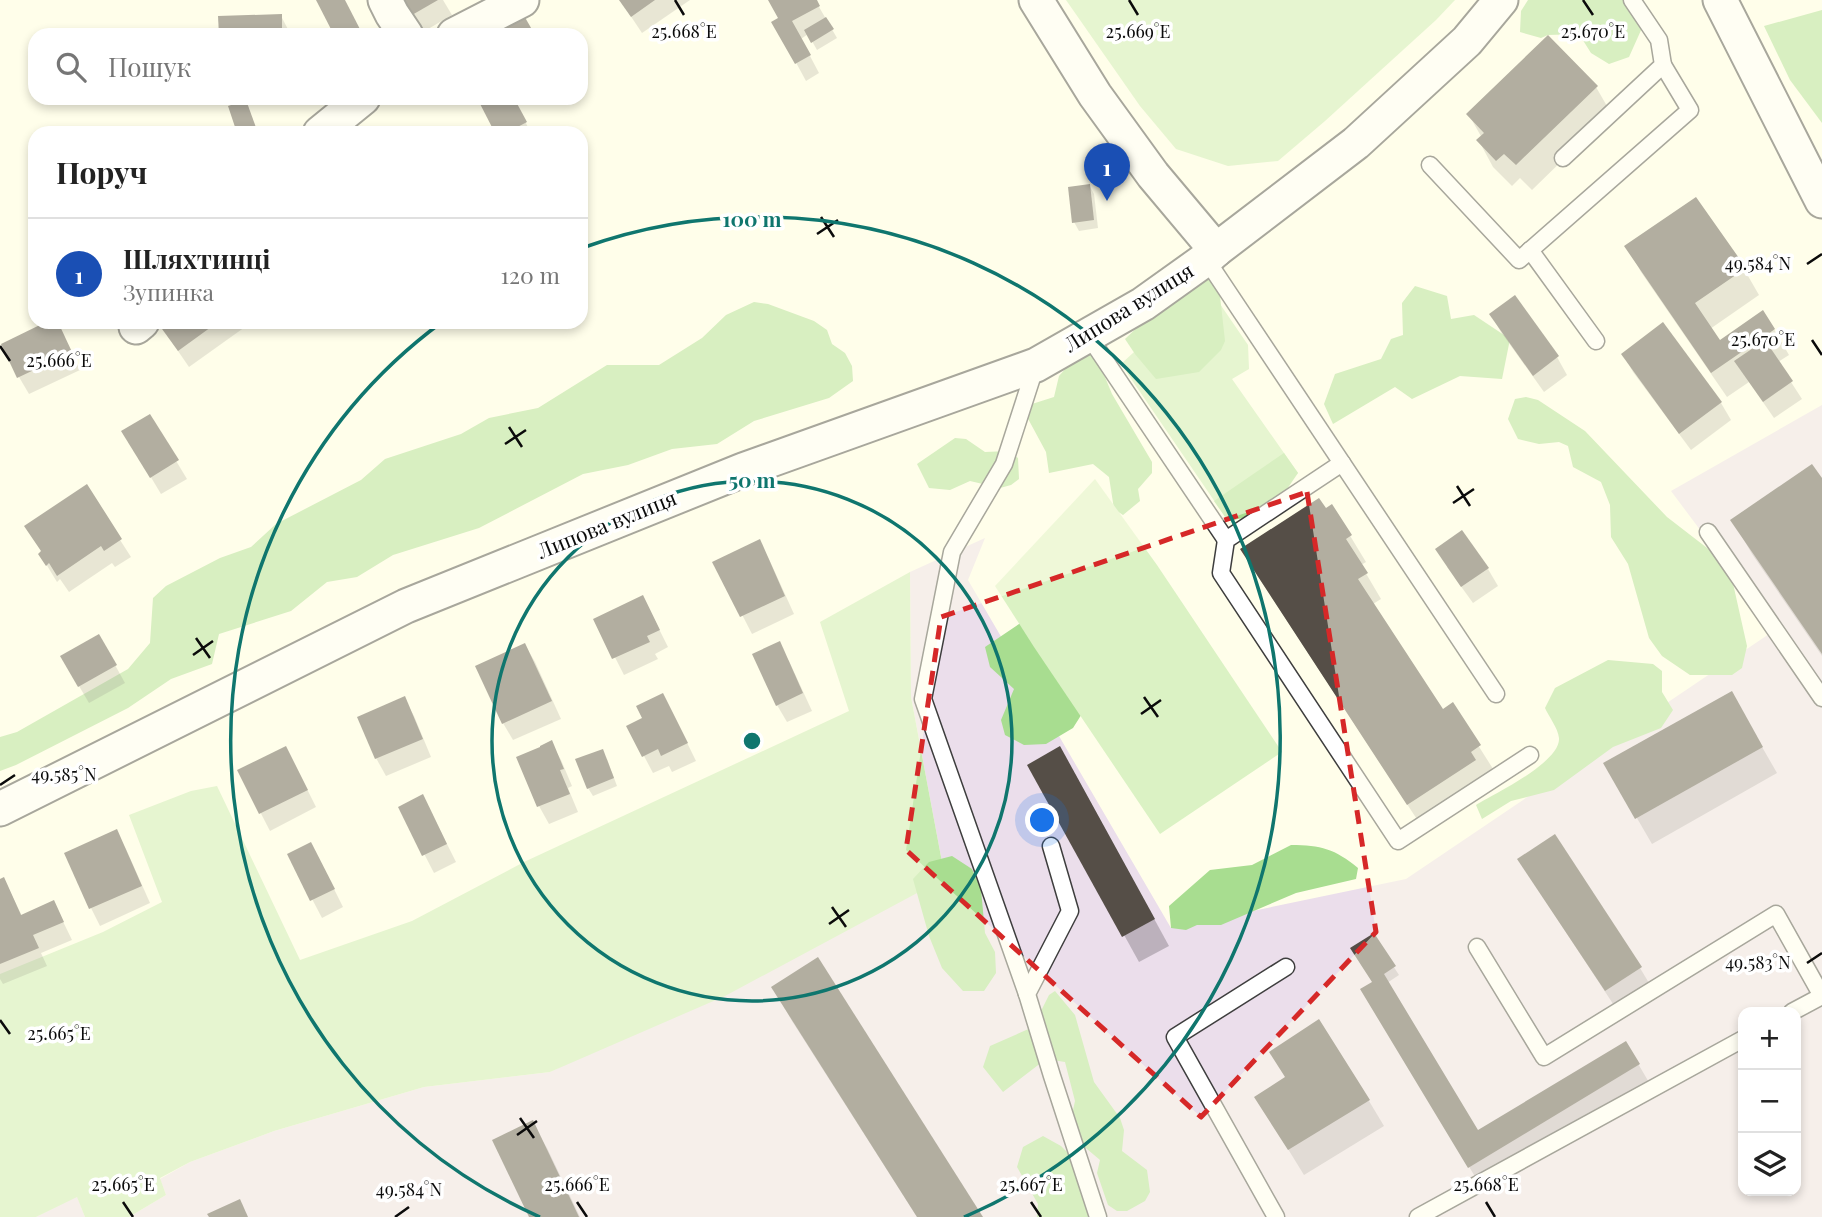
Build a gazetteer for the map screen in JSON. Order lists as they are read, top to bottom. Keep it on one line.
{"streets":{"street":["Липова вулиця"]},"page":{"search":"Пошук","heading":"Поруч","pins":"1","list":[{"mark":"1","name":"Шляхтинці","note":"Зупинка","value":"120 m"}],"map_buttons":["+","−"]},"coordinates":["25.668°E","25.669°E","25.670°E","49.584°N","25.666°E","49.585°N","49.583°N","25.665°E","25.667°E"],"rings":["100 m","50 m"]}
